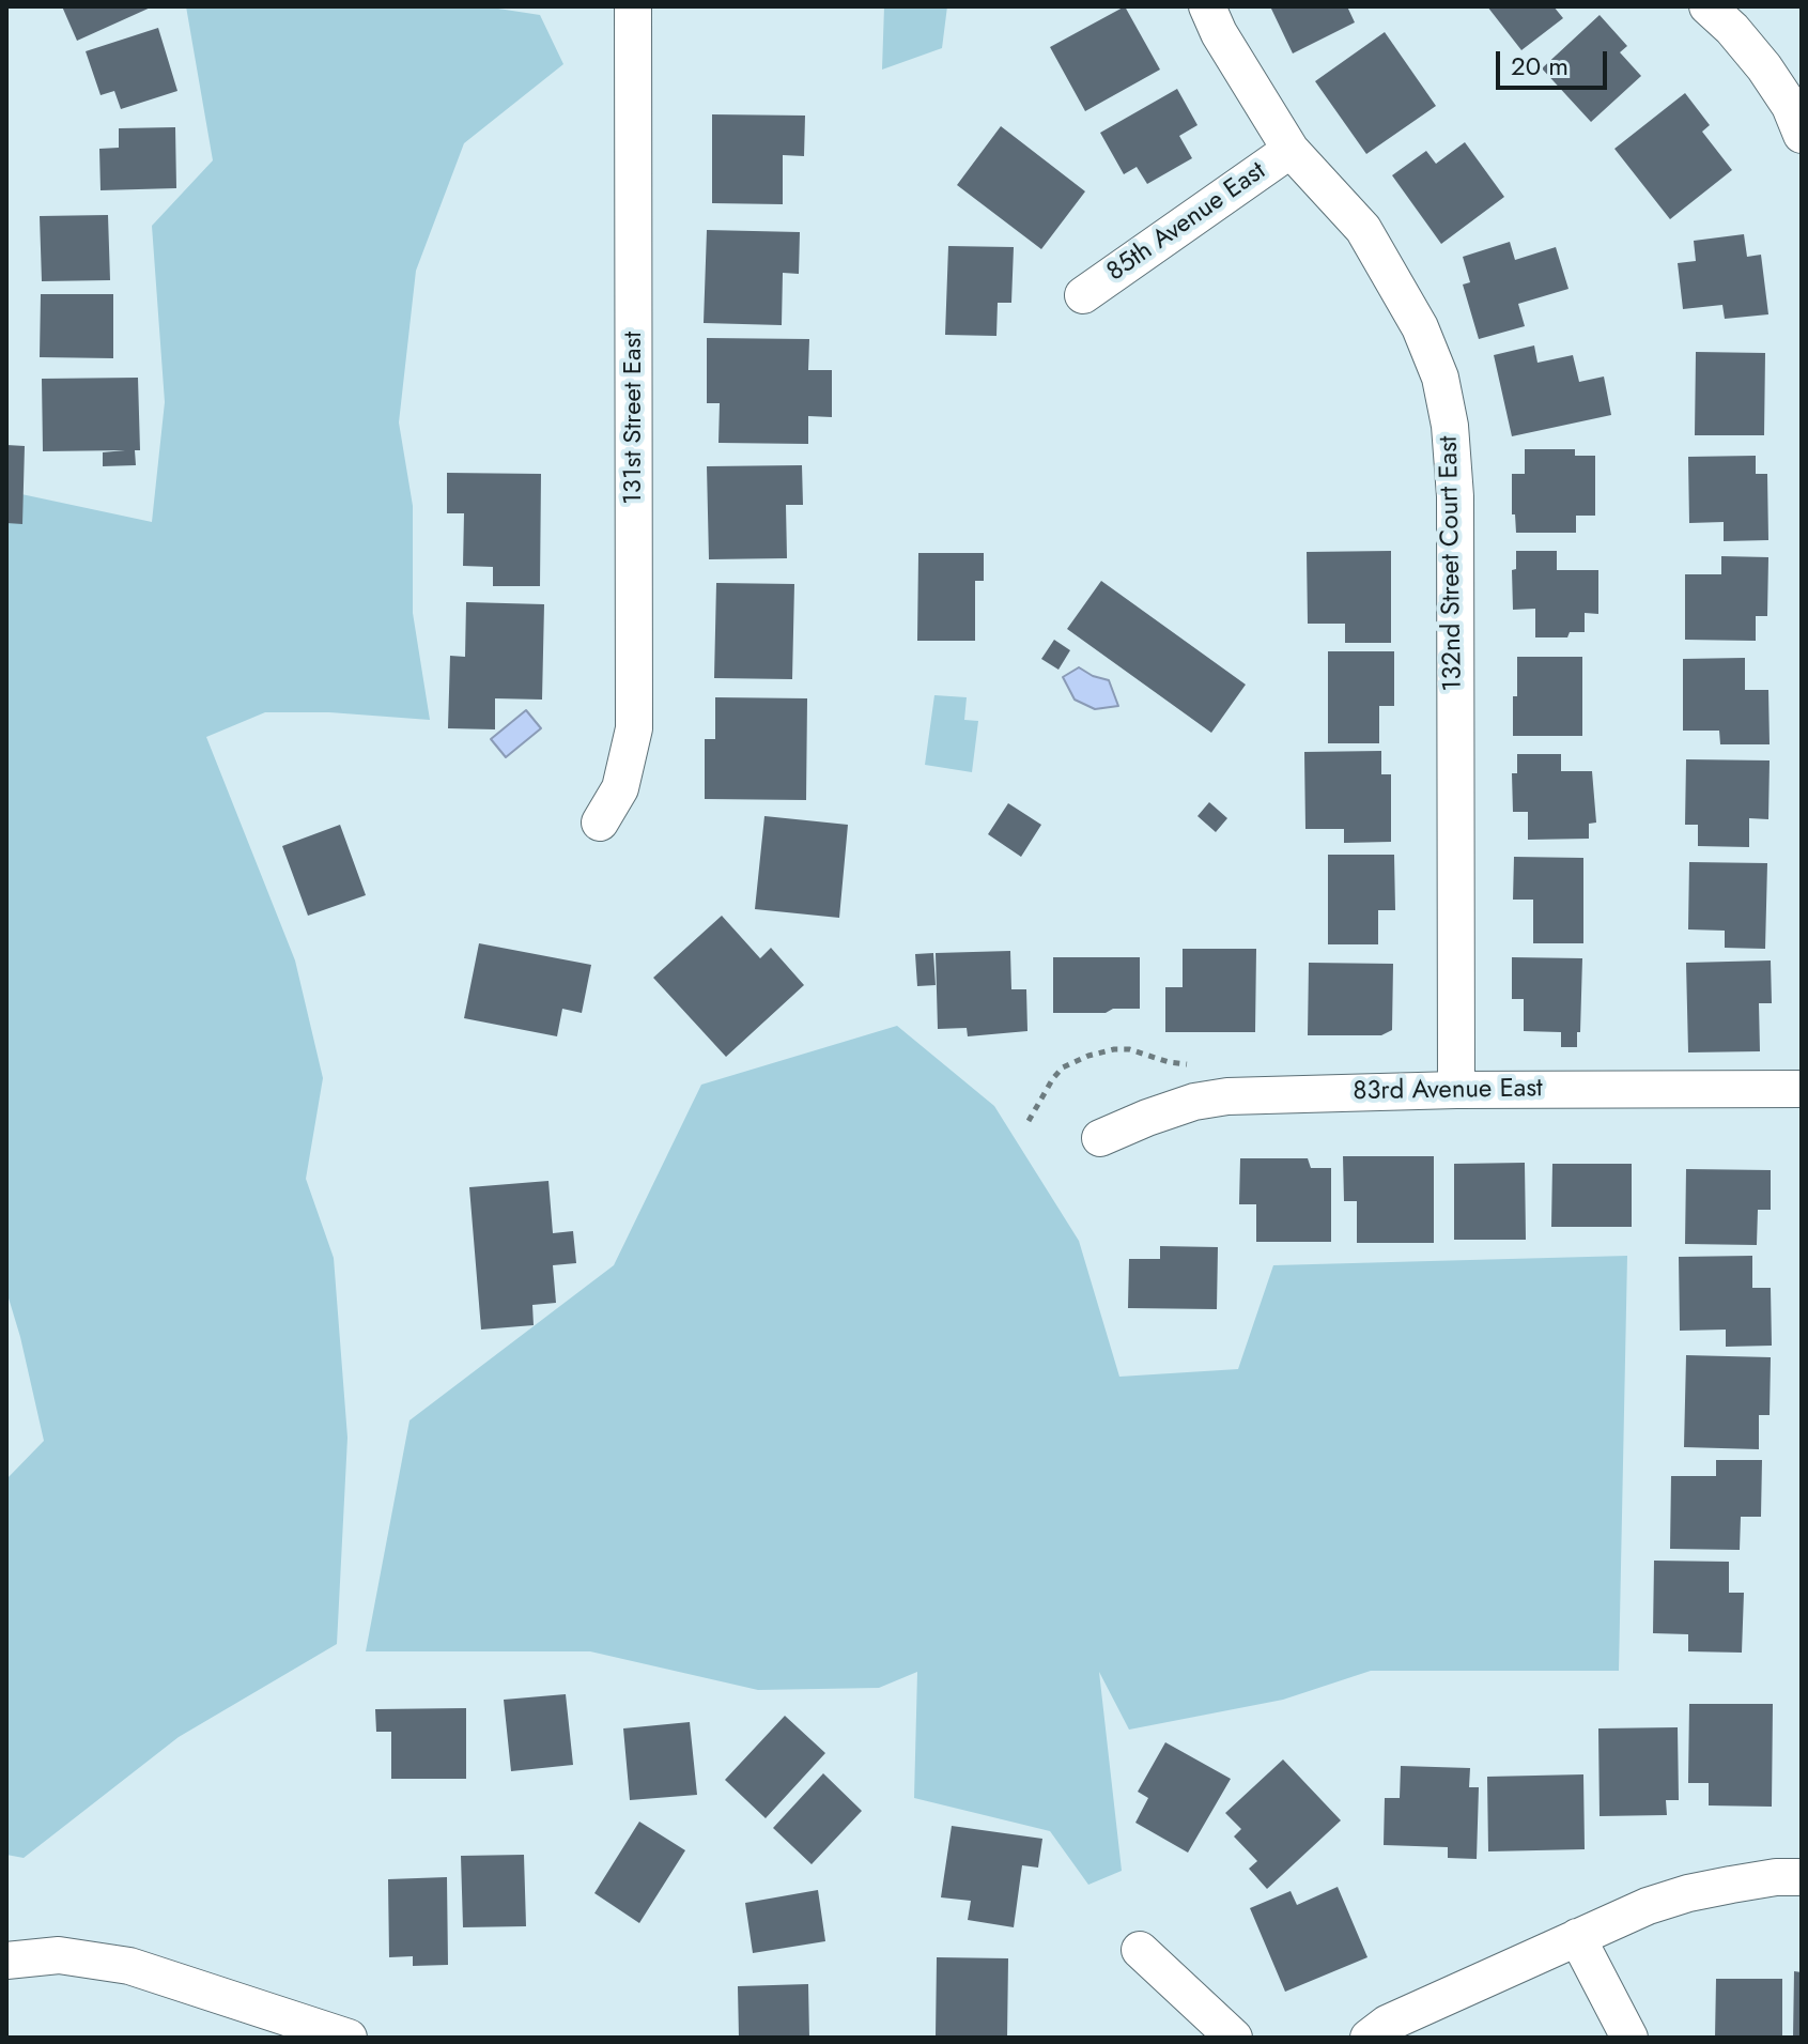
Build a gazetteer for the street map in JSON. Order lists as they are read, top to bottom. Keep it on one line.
{"streets":{"street":["85th Avenue East","131st Street East","132nd Street Court East","83rd Avenue East"]},"crossings":[["85th Avenue East","132nd Street Court East"],["132nd Street Court East","83rd Avenue East"]],"scale_bar":"20 m"}
